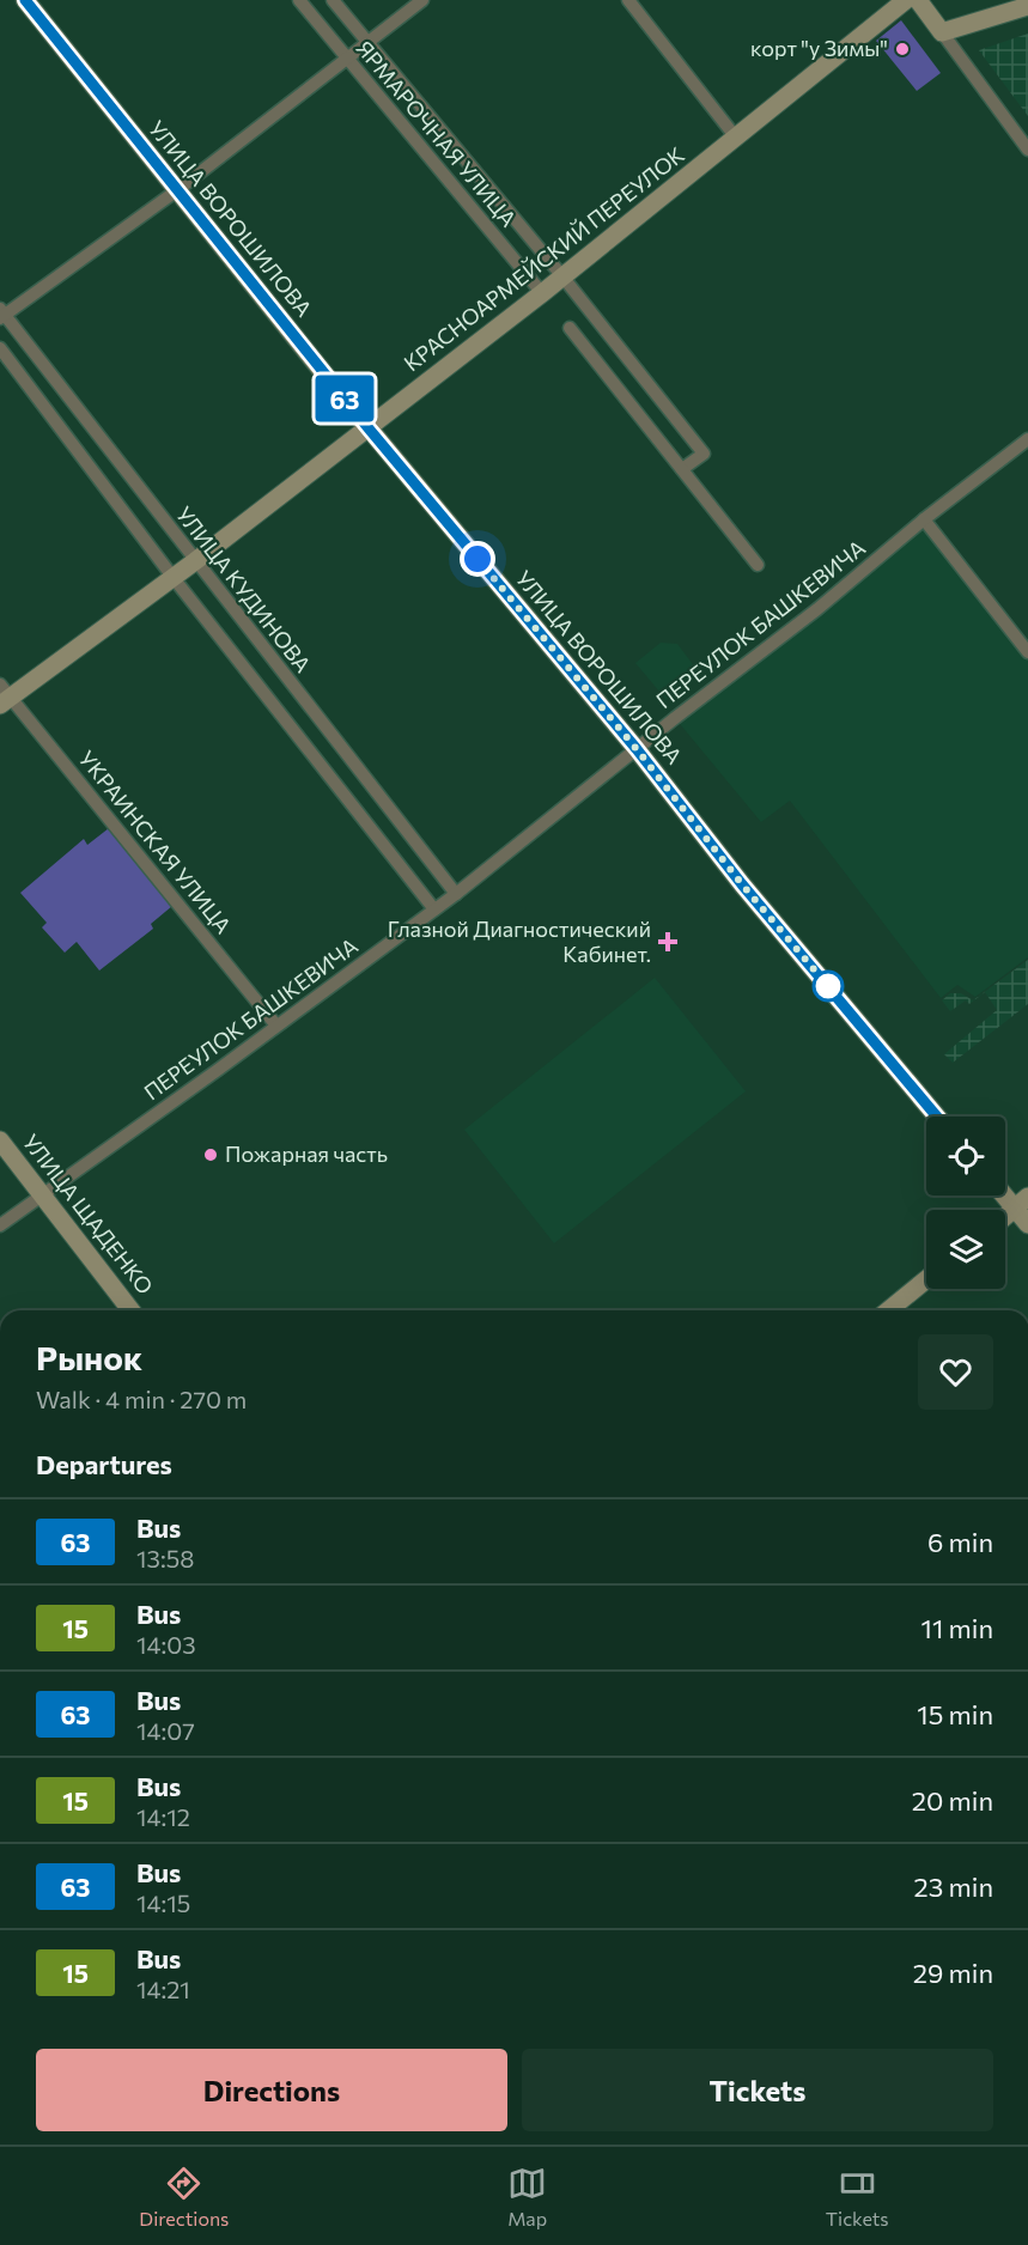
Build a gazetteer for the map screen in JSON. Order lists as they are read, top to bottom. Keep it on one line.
{"streets":{"street":["ЯРМАРОЧНАЯ УЛИЦА","УЛИЦА ВОРОШИЛОВА","КРАСНОАРМЕЙСКИЙ ПЕРЕУЛОК","УЛИЦА КУДИНОВА","ПЕРЕУЛОК БАШКЕВИЧА","УКРАИНСКАЯ УЛИЦА","УЛИЦА ЩАДЕНКО"]},"crossings":[["ЯРМАРОЧНАЯ УЛИЦА","КРАСНОАРМЕЙСКИЙ ПЕРЕУЛОК"],["УЛИЦА ВОРОШИЛОВА","КРАСНОАРМЕЙСКИЙ ПЕРЕУЛОК"],["УЛИЦА ВОРОШИЛОВА","ПЕРЕУЛОК БАШКЕВИЧА"],["КРАСНОАРМЕЙСКИЙ ПЕРЕУЛОК","УЛИЦА КУДИНОВА"],["КРАСНОАРМЕЙСКИЙ ПЕРЕУЛОК","УКРАИНСКАЯ УЛИЦА"],["УЛИЦА КУДИНОВА","ПЕРЕУЛОК БАШКЕВИЧА"],["ПЕРЕУЛОК БАШКЕВИЧА","УКРАИНСКАЯ УЛИЦА"],["ПЕРЕУЛОК БАШКЕВИЧА","УЛИЦА ЩАДЕНКО"]],"places":{"other":["корт \"у Зимы\"","Пожарная часть"],"health":["Глазной Диагностический Кабинет."]},"lines":["bus line 63"],"page":{"on_map":"63","heading":[["Рынок","Walk · 4 min · 270 m"],"Departures"],"list":[{"mark":"63","name":"Bus","note":"13:58","value":"6 min"},{"mark":"15","name":"Bus","note":"14:03","value":"11 min"},{"mark":"63","name":"Bus","note":"14:07","value":"15 min"},{"mark":"15","name":"Bus","note":"14:12","value":"20 min"},{"mark":"63","name":"Bus","note":"14:15","value":"23 min"},{"mark":"15","name":"Bus","note":"14:21","value":"29 min"}],"buttons":["Directions","Tickets"],"tabs":["Directions","Map","Tickets"]}}
